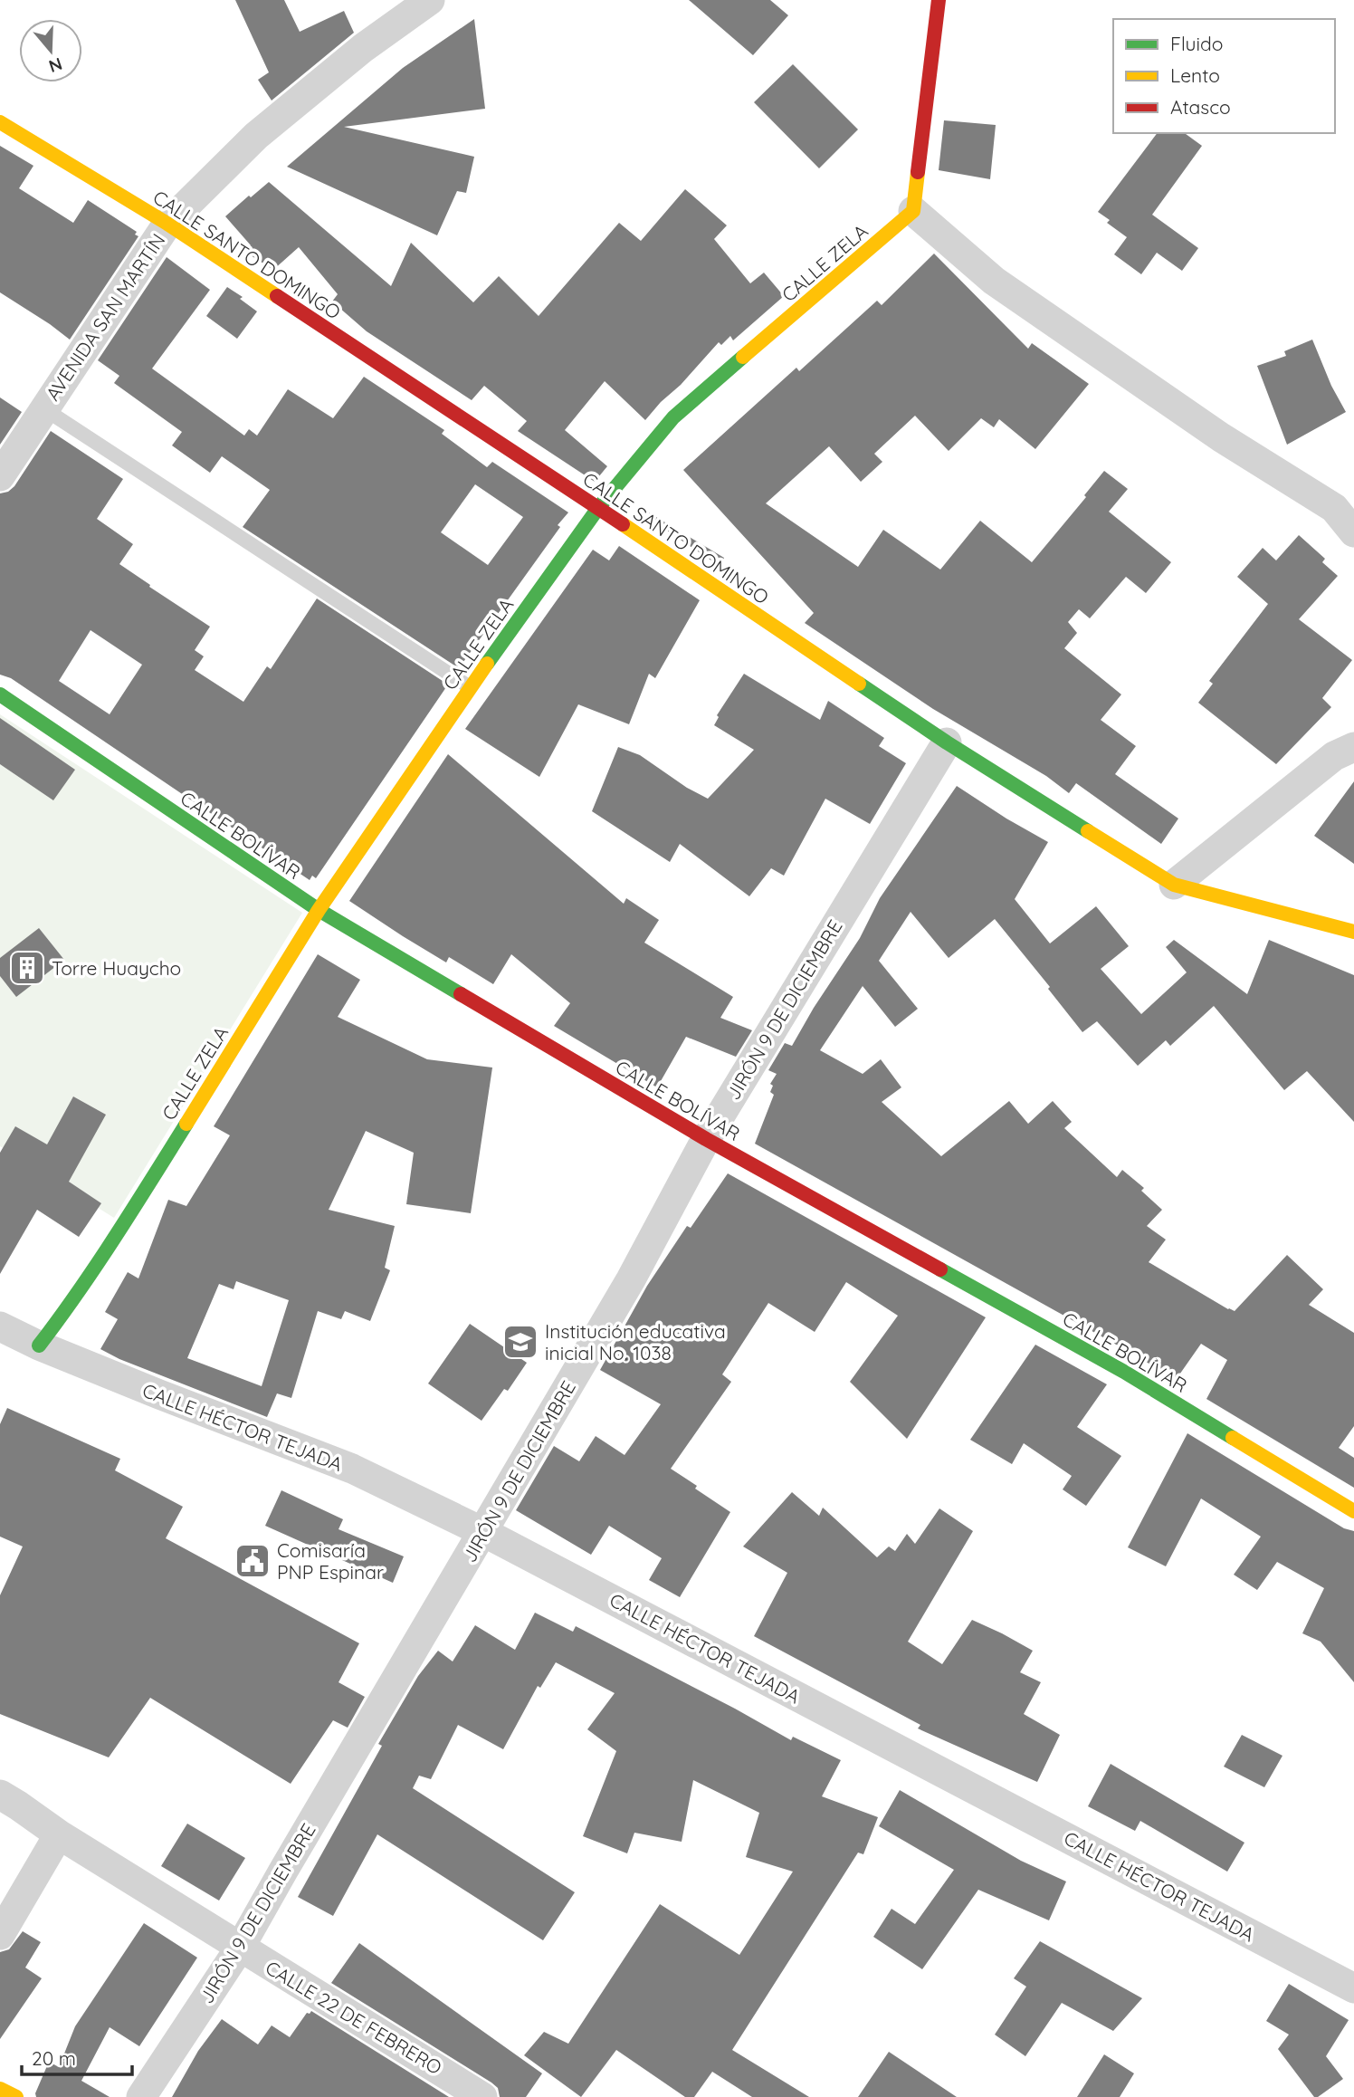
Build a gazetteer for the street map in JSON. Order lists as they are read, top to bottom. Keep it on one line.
{"streets":{"street":["CALLE SANTO DOMINGO","CALLE ZELA","AVENIDA SAN MARTÍN","CALLE BOLÍVAR","JIRÓN 9 DE DICIEMBRE","CALLE HÉCTOR TEJADA","CALLE 22 DE FEBRERO"]},"crossings":[["CALLE SANTO DOMINGO","CALLE ZELA"],["CALLE SANTO DOMINGO","AVENIDA SAN MARTÍN"],["CALLE SANTO DOMINGO","JIRÓN 9 DE DICIEMBRE"],["CALLE ZELA","CALLE BOLÍVAR"],["CALLE ZELA","CALLE HÉCTOR TEJADA"],["CALLE BOLÍVAR","JIRÓN 9 DE DICIEMBRE"],["JIRÓN 9 DE DICIEMBRE","CALLE HÉCTOR TEJADA"],["JIRÓN 9 DE DICIEMBRE","CALLE 22 DE FEBRERO"]],"places":{"building":["Torre Huaycho"],"school or university":["Institución educativa inicial No. 1038"],"public building":["Comisaría PNP Espinar"]},"legend":["Fluido","Lento","Atasco"],"scale_bar":"20 m","north":"bottom"}
